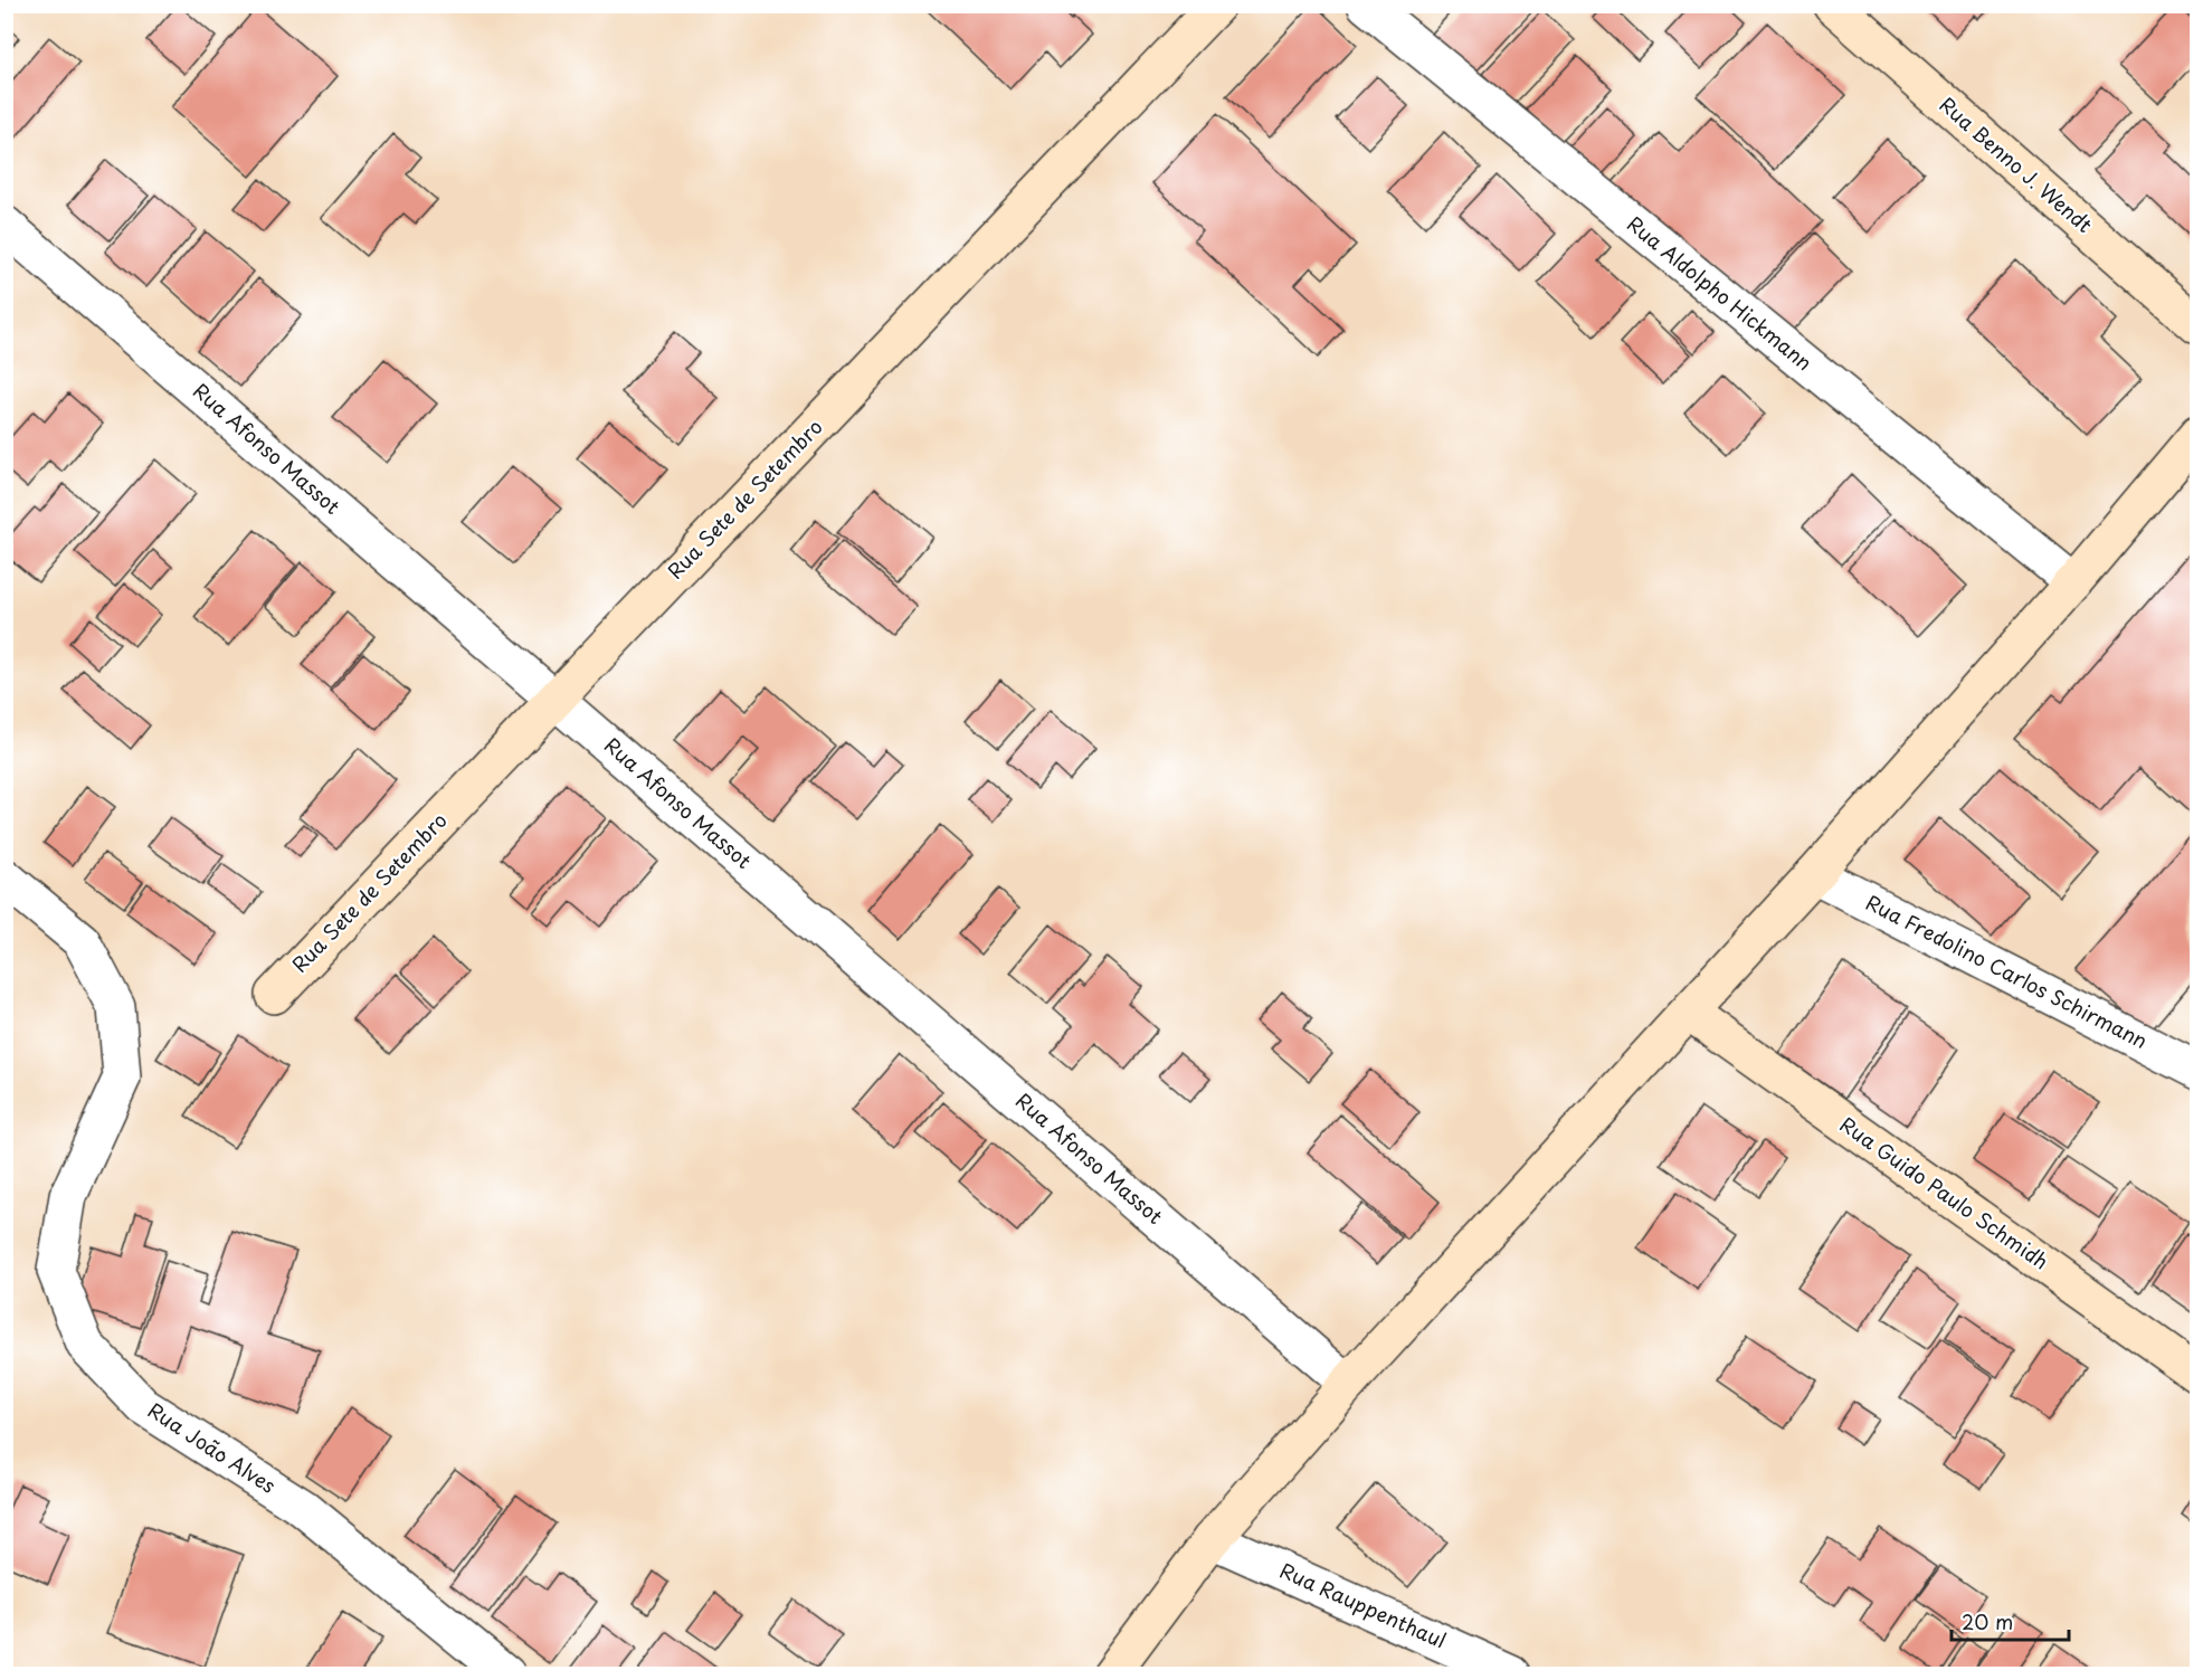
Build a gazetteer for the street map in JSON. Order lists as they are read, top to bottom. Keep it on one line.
{"streets":{"street":["Rua Benno J. Wendt","Rua Aldolpho Hickmann","Rua Afonso Massot","Rua Sete de Setembro","Rua Fredolino Carlos Schirmann","Rua Guido Paulo Schmidh","Rua João Alves","Rua Rauppenthaul"]},"crossings":[["Rua Afonso Massot","Rua Sete de Setembro"]],"scale_bar":"20 m"}
